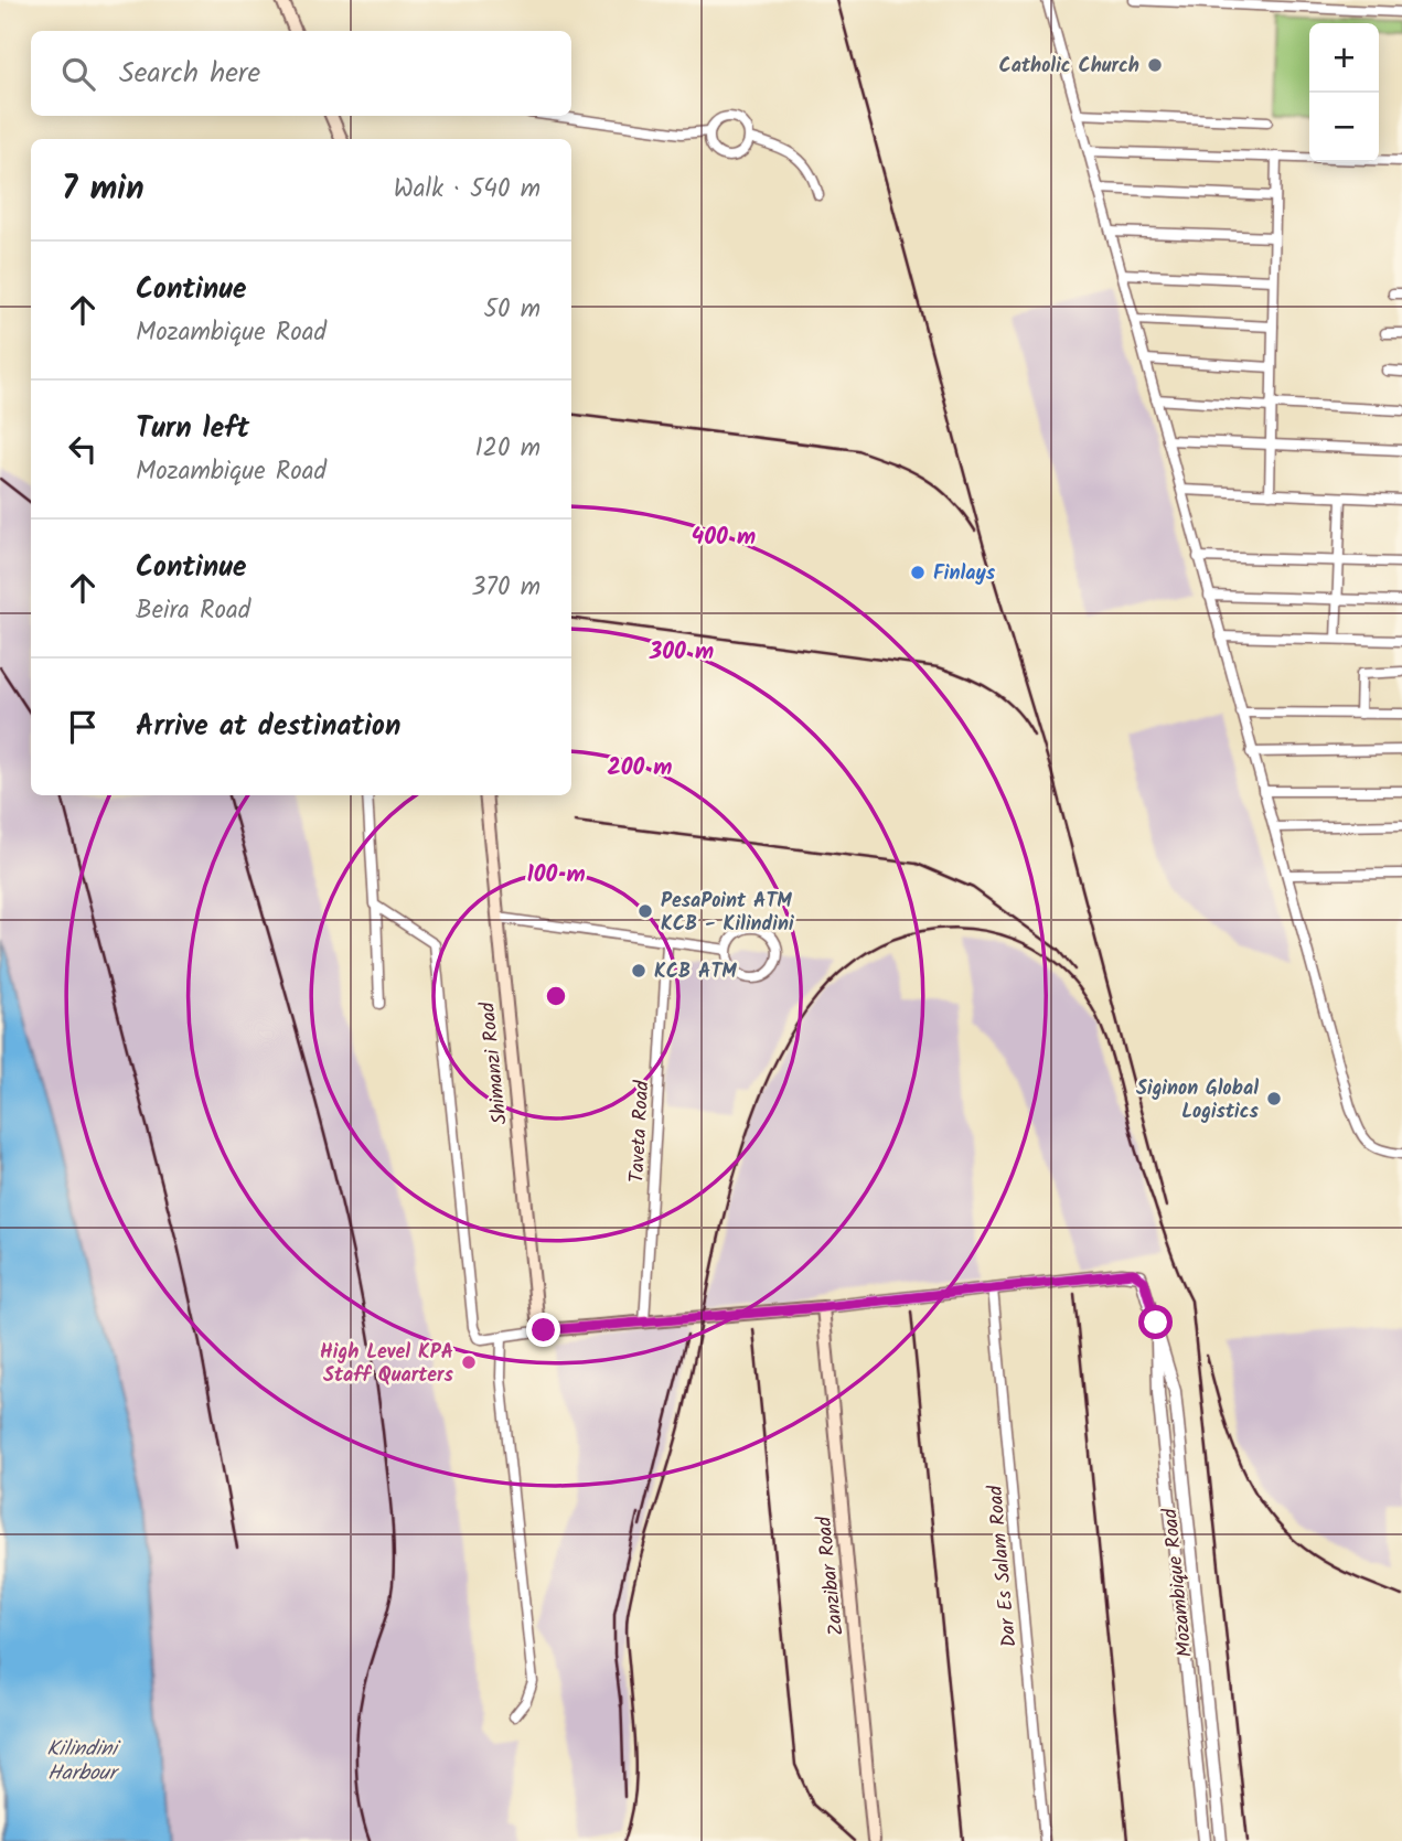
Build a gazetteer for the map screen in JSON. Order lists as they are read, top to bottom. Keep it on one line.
{"streets":{"main road":["Shimanzi Road","Zanzibar Road"],"street":["Taveta Road","Dar Es Salam Road","Mozambique Road"]},"crossings":[["Dar Es Salam Road","Mozambique Road"],["Zanzibar Road","Mozambique Road"]],"water":["Kilindini Harbour"],"places":["Catholic Church","Finlays","PesaPoint ATM KCB - Kilindini","KCB ATM","Siginon Global Logistics","High Level KPA Staff Quarters"],"page":{"map_buttons":["+","−"],"search":"Search here","heading":["7 min","Walk · 540 m"],"list":[["Continue","Mozambique Road","50 m"],["Turn left","Mozambique Road","120 m"],["Continue","Beira Road","370 m"],"Arrive at destination"]},"rings":["400 m","300 m","200 m","100 m"]}
